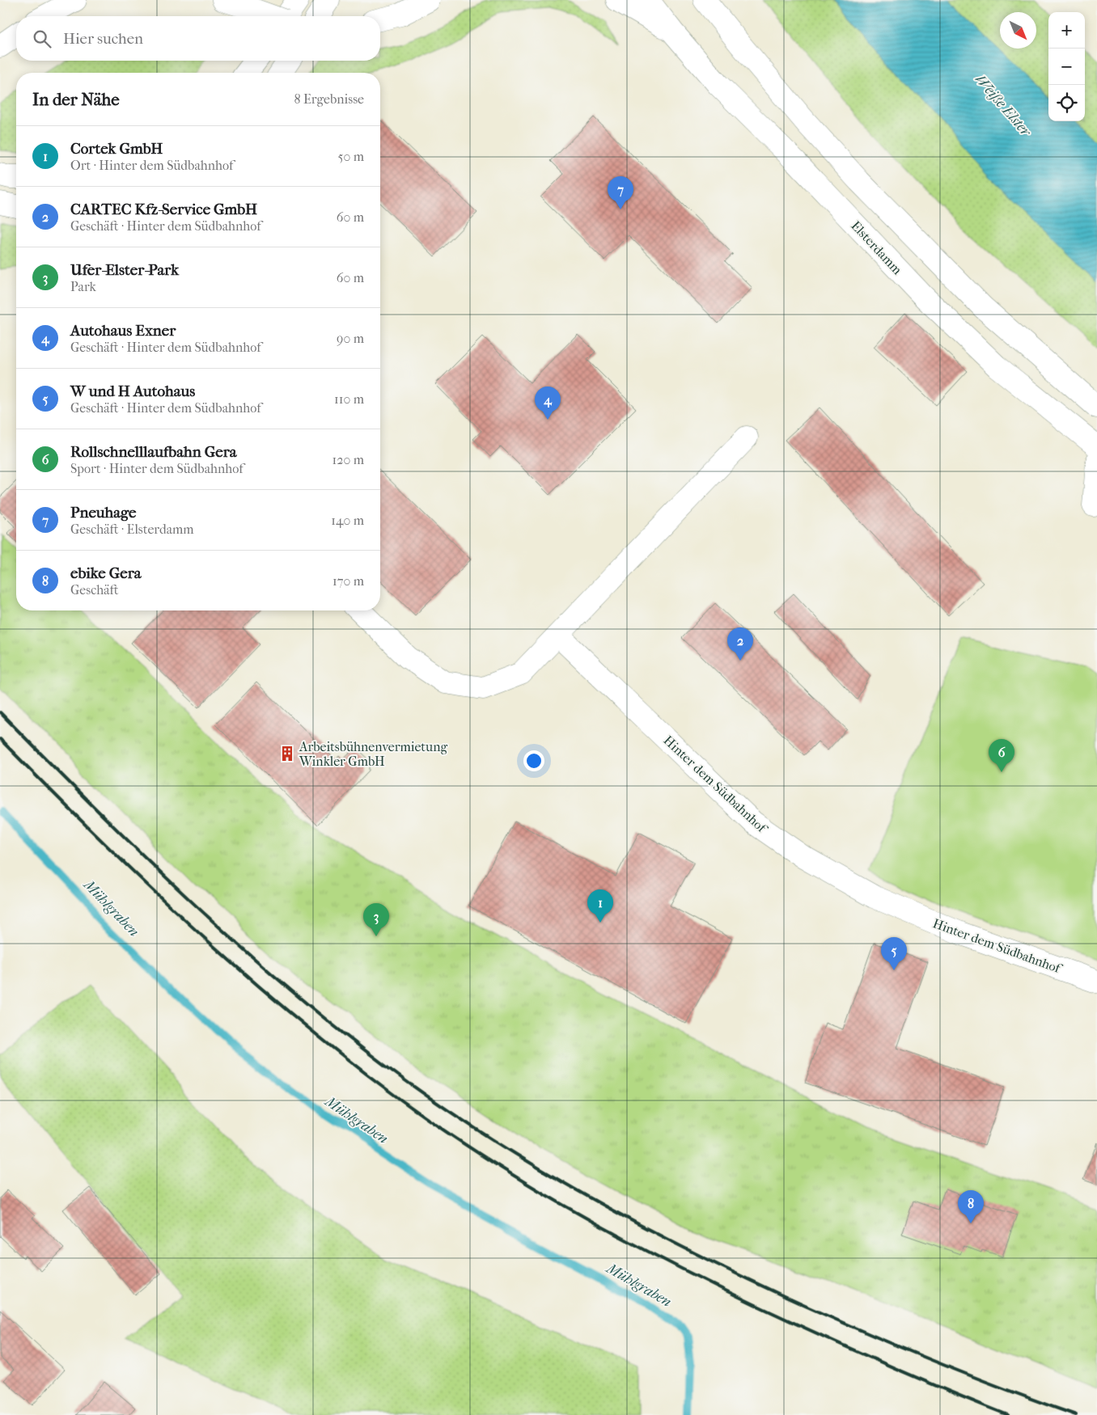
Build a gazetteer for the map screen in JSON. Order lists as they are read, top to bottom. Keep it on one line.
{"streets":{"main road":["Elsterdamm","Hinter dem Südbahnhof"]},"water":["Weiße Elster","Mühlgraben"],"places":{"building":["Arbeitsbühnenvermietung Winkler GmbH"]},"north":"bottom right","page":{"map_buttons":["+","−"],"search":"Hier suchen","heading":["In der Nähe","8 Ergebnisse"],"list":[{"mark":"1","name":"Cortek GmbH","note":"Ort · Hinter dem Südbahnhof","value":"50 m"},{"mark":"2","name":"CARTEC Kfz-Service GmbH","note":"Geschäft · Hinter dem Südbahnhof","value":"60 m"},{"mark":"3","name":"Ufer-Elster-Park","note":"Park","value":"60 m"},{"mark":"4","name":"Autohaus Exner","note":"Geschäft · Hinter dem Südbahnhof","value":"90 m"},{"mark":"5","name":"W und H Autohaus","note":"Geschäft · Hinter dem Südbahnhof","value":"110 m"},{"mark":"6","name":"Rollschnelllaufbahn Gera","note":"Sport · Hinter dem Südbahnhof","value":"120 m"},{"mark":"7","name":"Pneuhage","note":"Geschäft · Elsterdamm","value":"140 m"},{"mark":"8","name":"ebike Gera","note":"Geschäft","value":"170 m"}],"pins":["7","4","2","6","1","3","5","8"]}}
